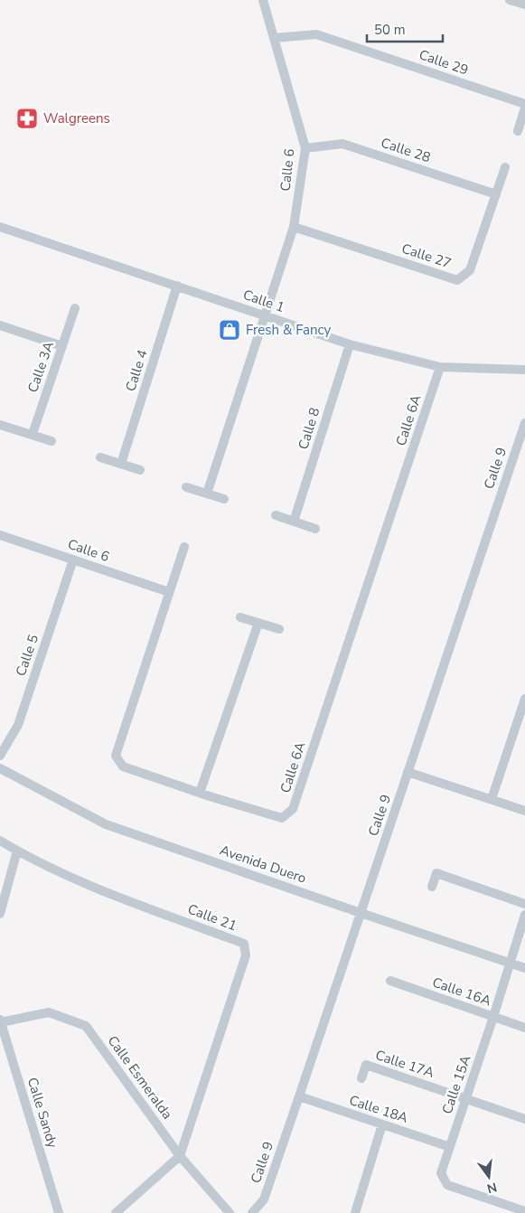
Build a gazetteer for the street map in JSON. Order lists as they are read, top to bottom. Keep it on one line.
{"streets":{"street":["Calle 29","Calle 28","Calle 6","Calle 27","Calle 1","Calle 3A","Calle 4","Calle 6A","Calle 8","Calle 9","Calle 5","Avenida Duero","Calle 21","Calle 16A","Calle 17A","Calle Esmeralda","Calle 15A","Calle 18A","Calle Sandy"]},"crossings":[["Calle 29","Calle 6"],["Calle 28","Calle 6"],["Calle 28","Calle 27"],["Calle 6","Calle 27"],["Calle 6","Calle 1"],["Calle 6","Calle 6A"],["Calle 6","Calle 5"],["Calle 1","Calle 4"],["Calle 1","Calle 6A"],["Calle 1","Calle 8"],["Calle 9","Avenida Duero"],["Calle 9","Calle 18A"],["Avenida Duero","Calle 15A"],["Calle 21","Calle Esmeralda"],["Calle 16A","Calle 15A"],["Calle 17A","Calle 15A"],["Calle Esmeralda","Calle Sandy"],["Calle 15A","Calle 18A"]],"places":{"pharmacy":["Walgreens"],"shop":["Fresh & Fancy"]},"scale_bar":"50 m","north":"bottom"}
